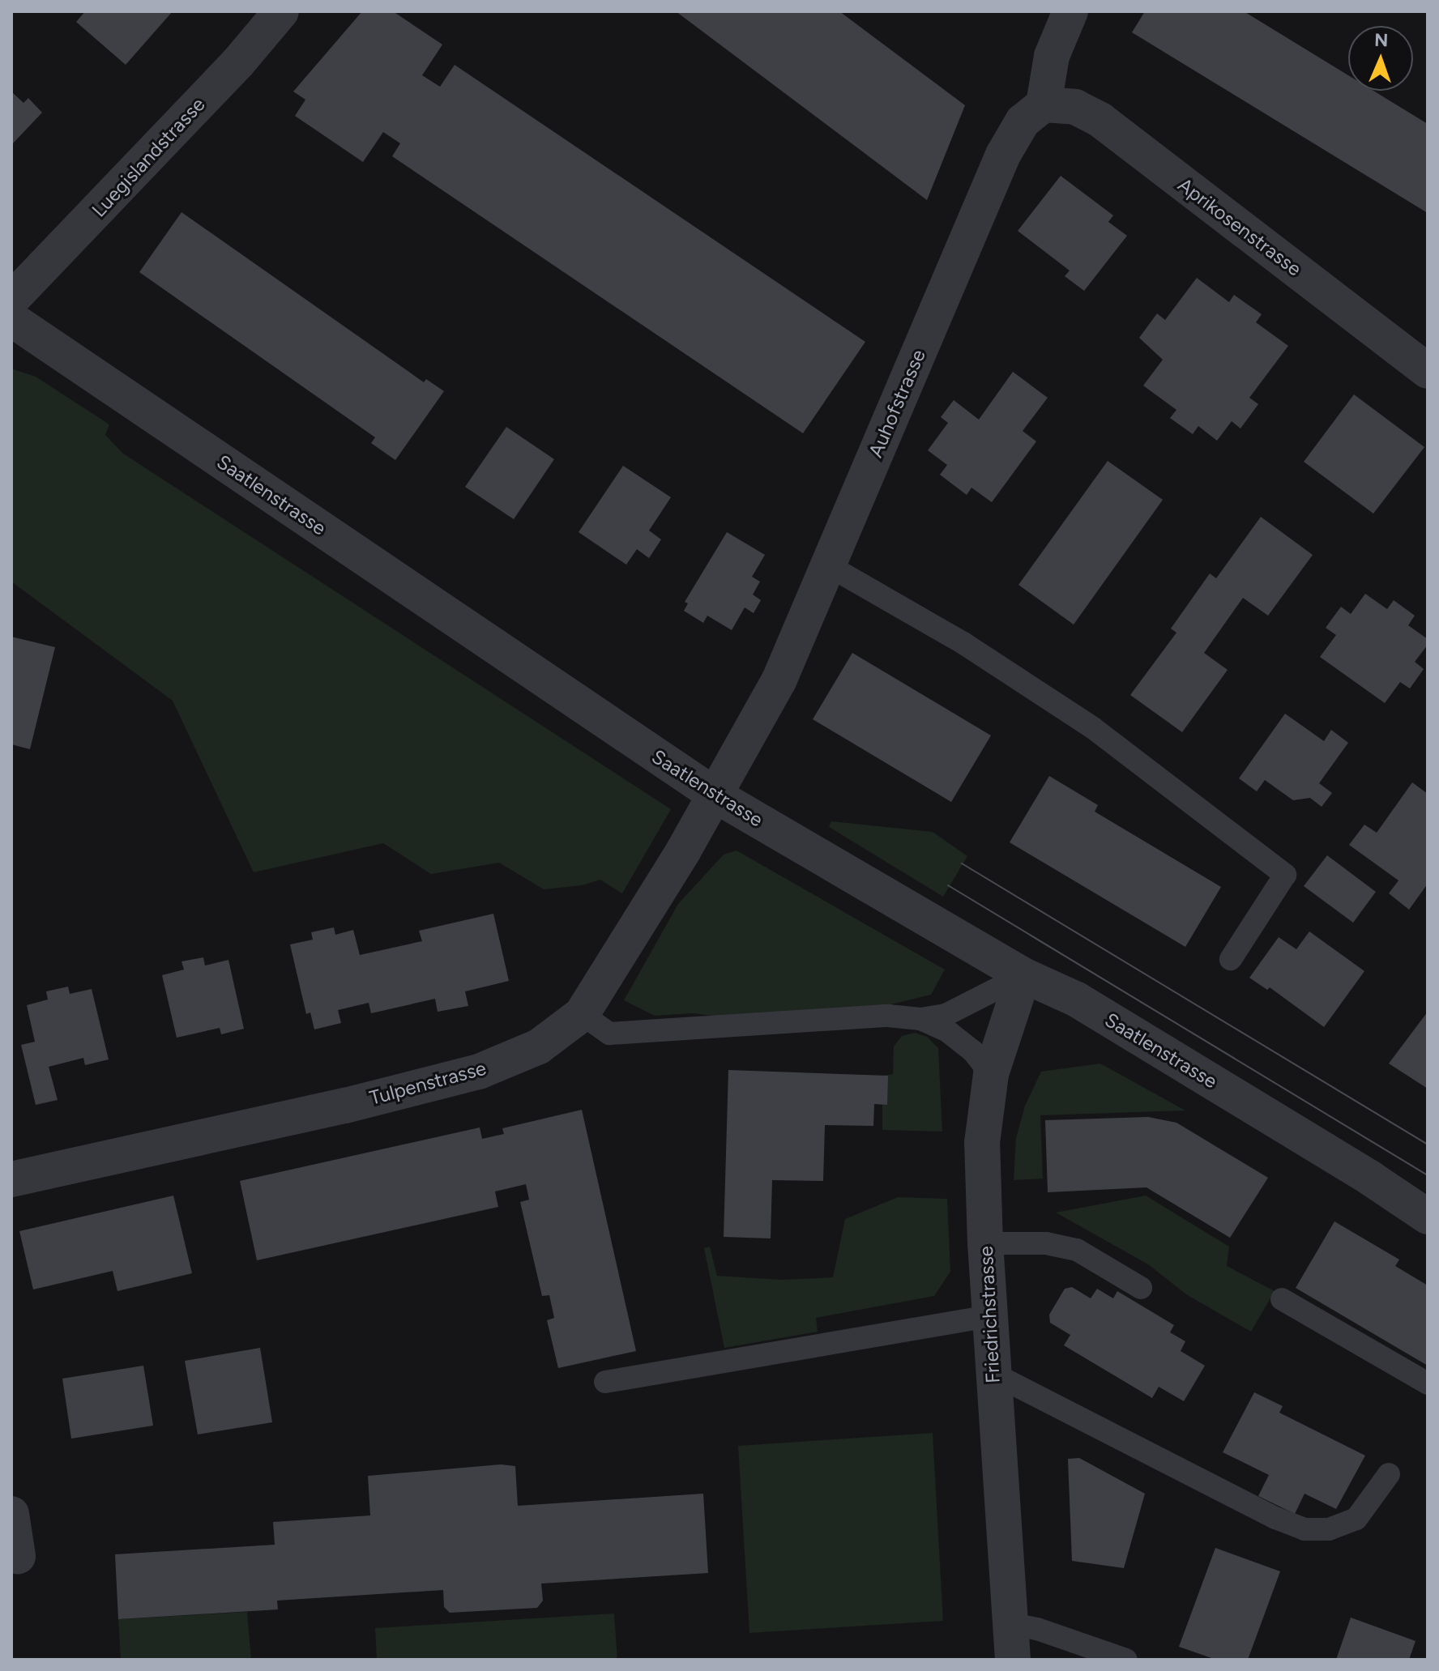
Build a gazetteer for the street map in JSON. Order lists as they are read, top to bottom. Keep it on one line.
{"streets":{"street":["Luegislandstrasse","Aprikosenstrasse","Auhofstrasse","Saatlenstrasse","Tulpenstrasse","Friedrichstrasse"]},"crossings":[["Aprikosenstrasse","Auhofstrasse"],["Auhofstrasse","Saatlenstrasse"],["Auhofstrasse","Tulpenstrasse"],["Saatlenstrasse","Tulpenstrasse"],["Saatlenstrasse","Friedrichstrasse"]],"north":"top"}
